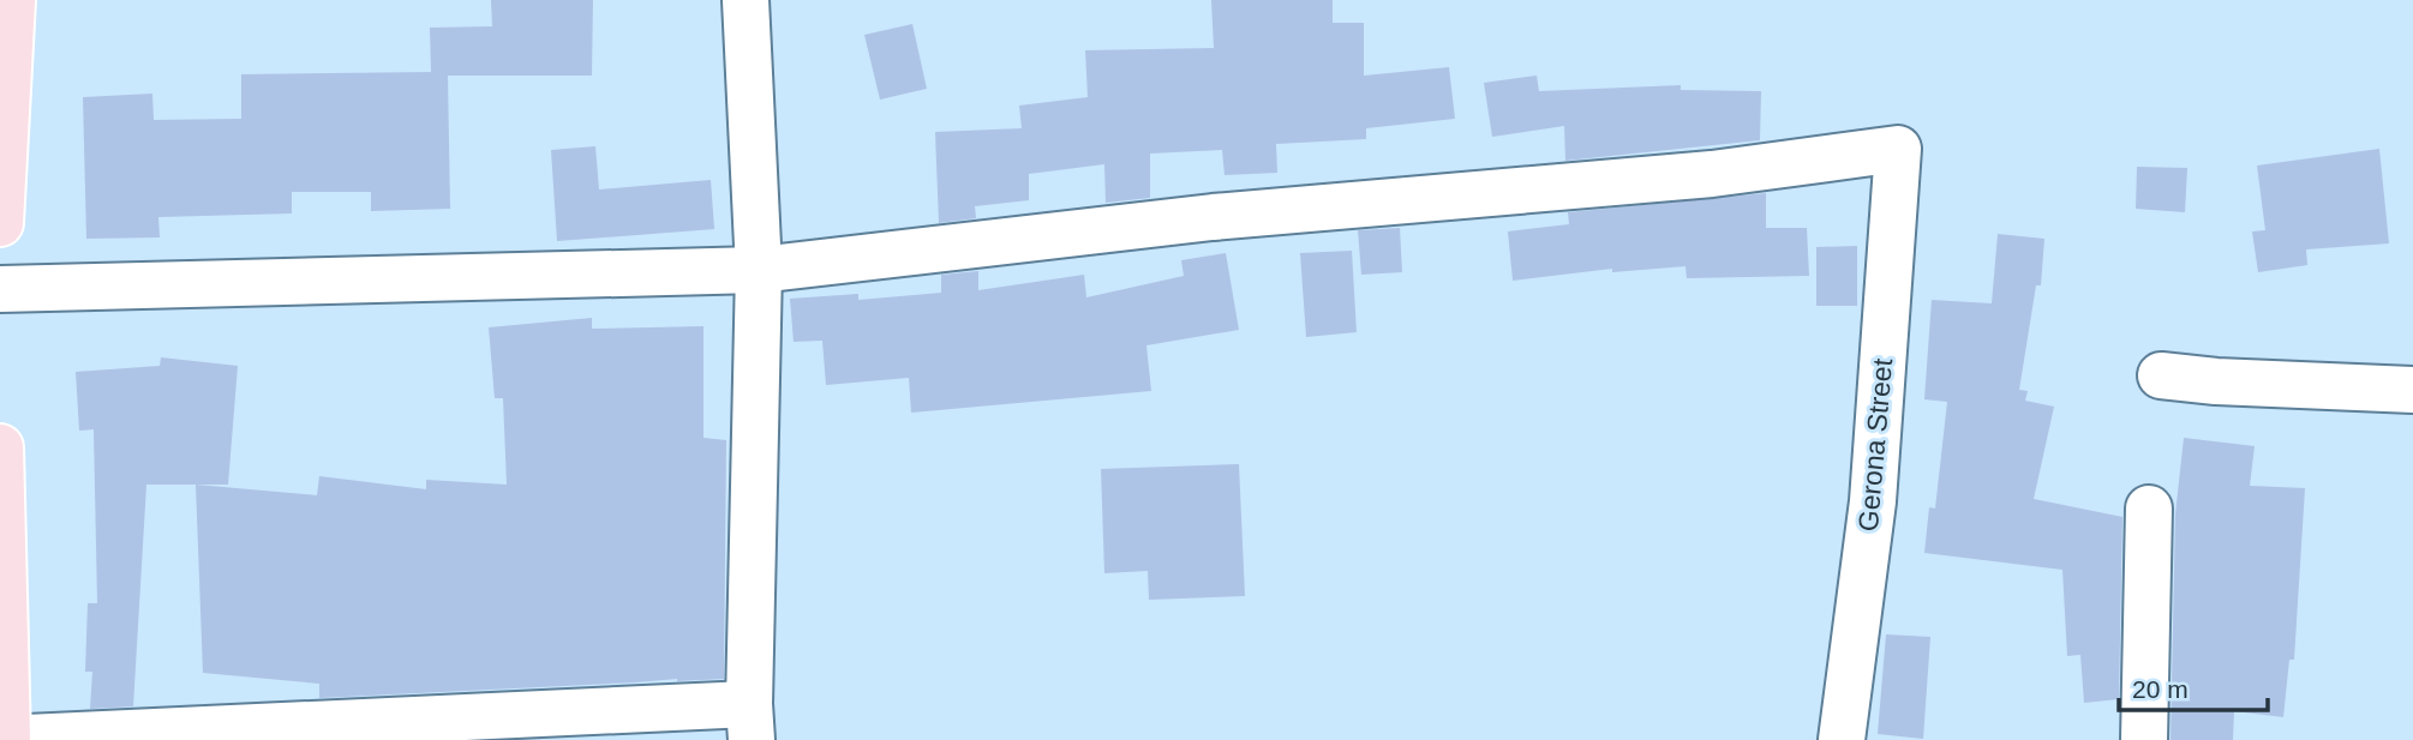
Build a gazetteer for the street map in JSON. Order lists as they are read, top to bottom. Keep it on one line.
{"streets":{"street":["Gerona Street"]},"scale_bar":"20 m"}
